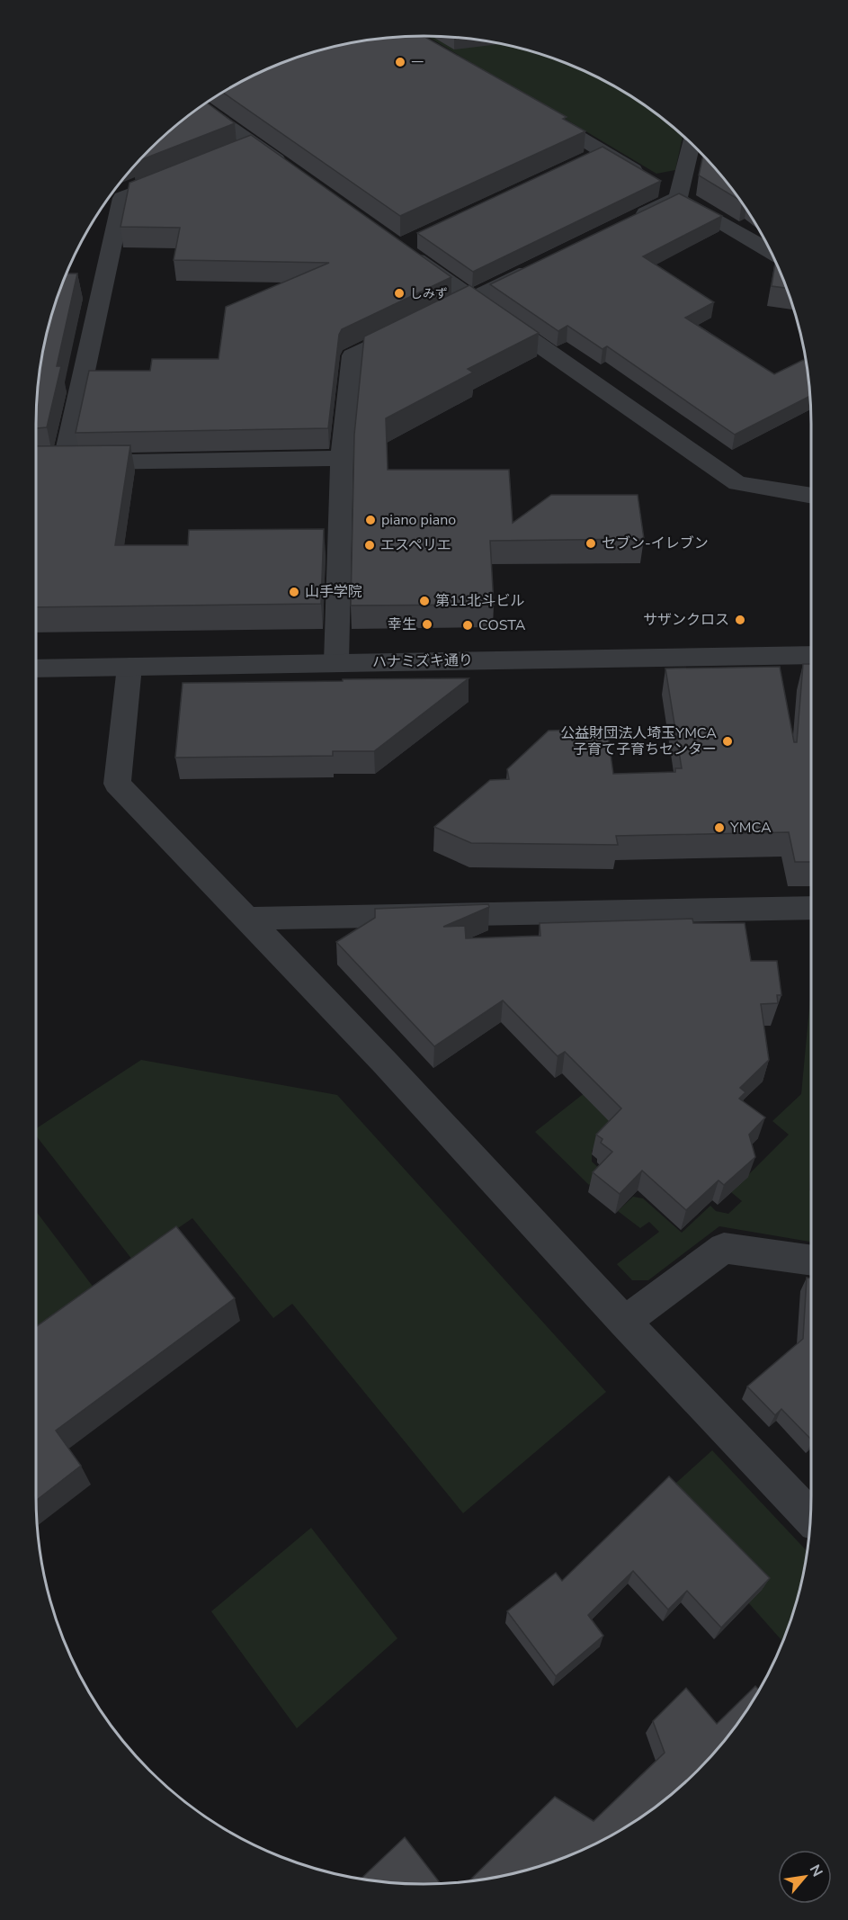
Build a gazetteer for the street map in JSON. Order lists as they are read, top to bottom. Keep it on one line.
{"streets":{"street":["ハナミズキ通り"]},"places":["一","しみず","piano piano","セブン-イレブン","エスペリエ","山手学院","第11北斗ビル","サザンクロス","幸生","COSTA","公益財団法人埼玉YMCA 子育て子育ちセンター","YMCA"],"north":"top right"}
